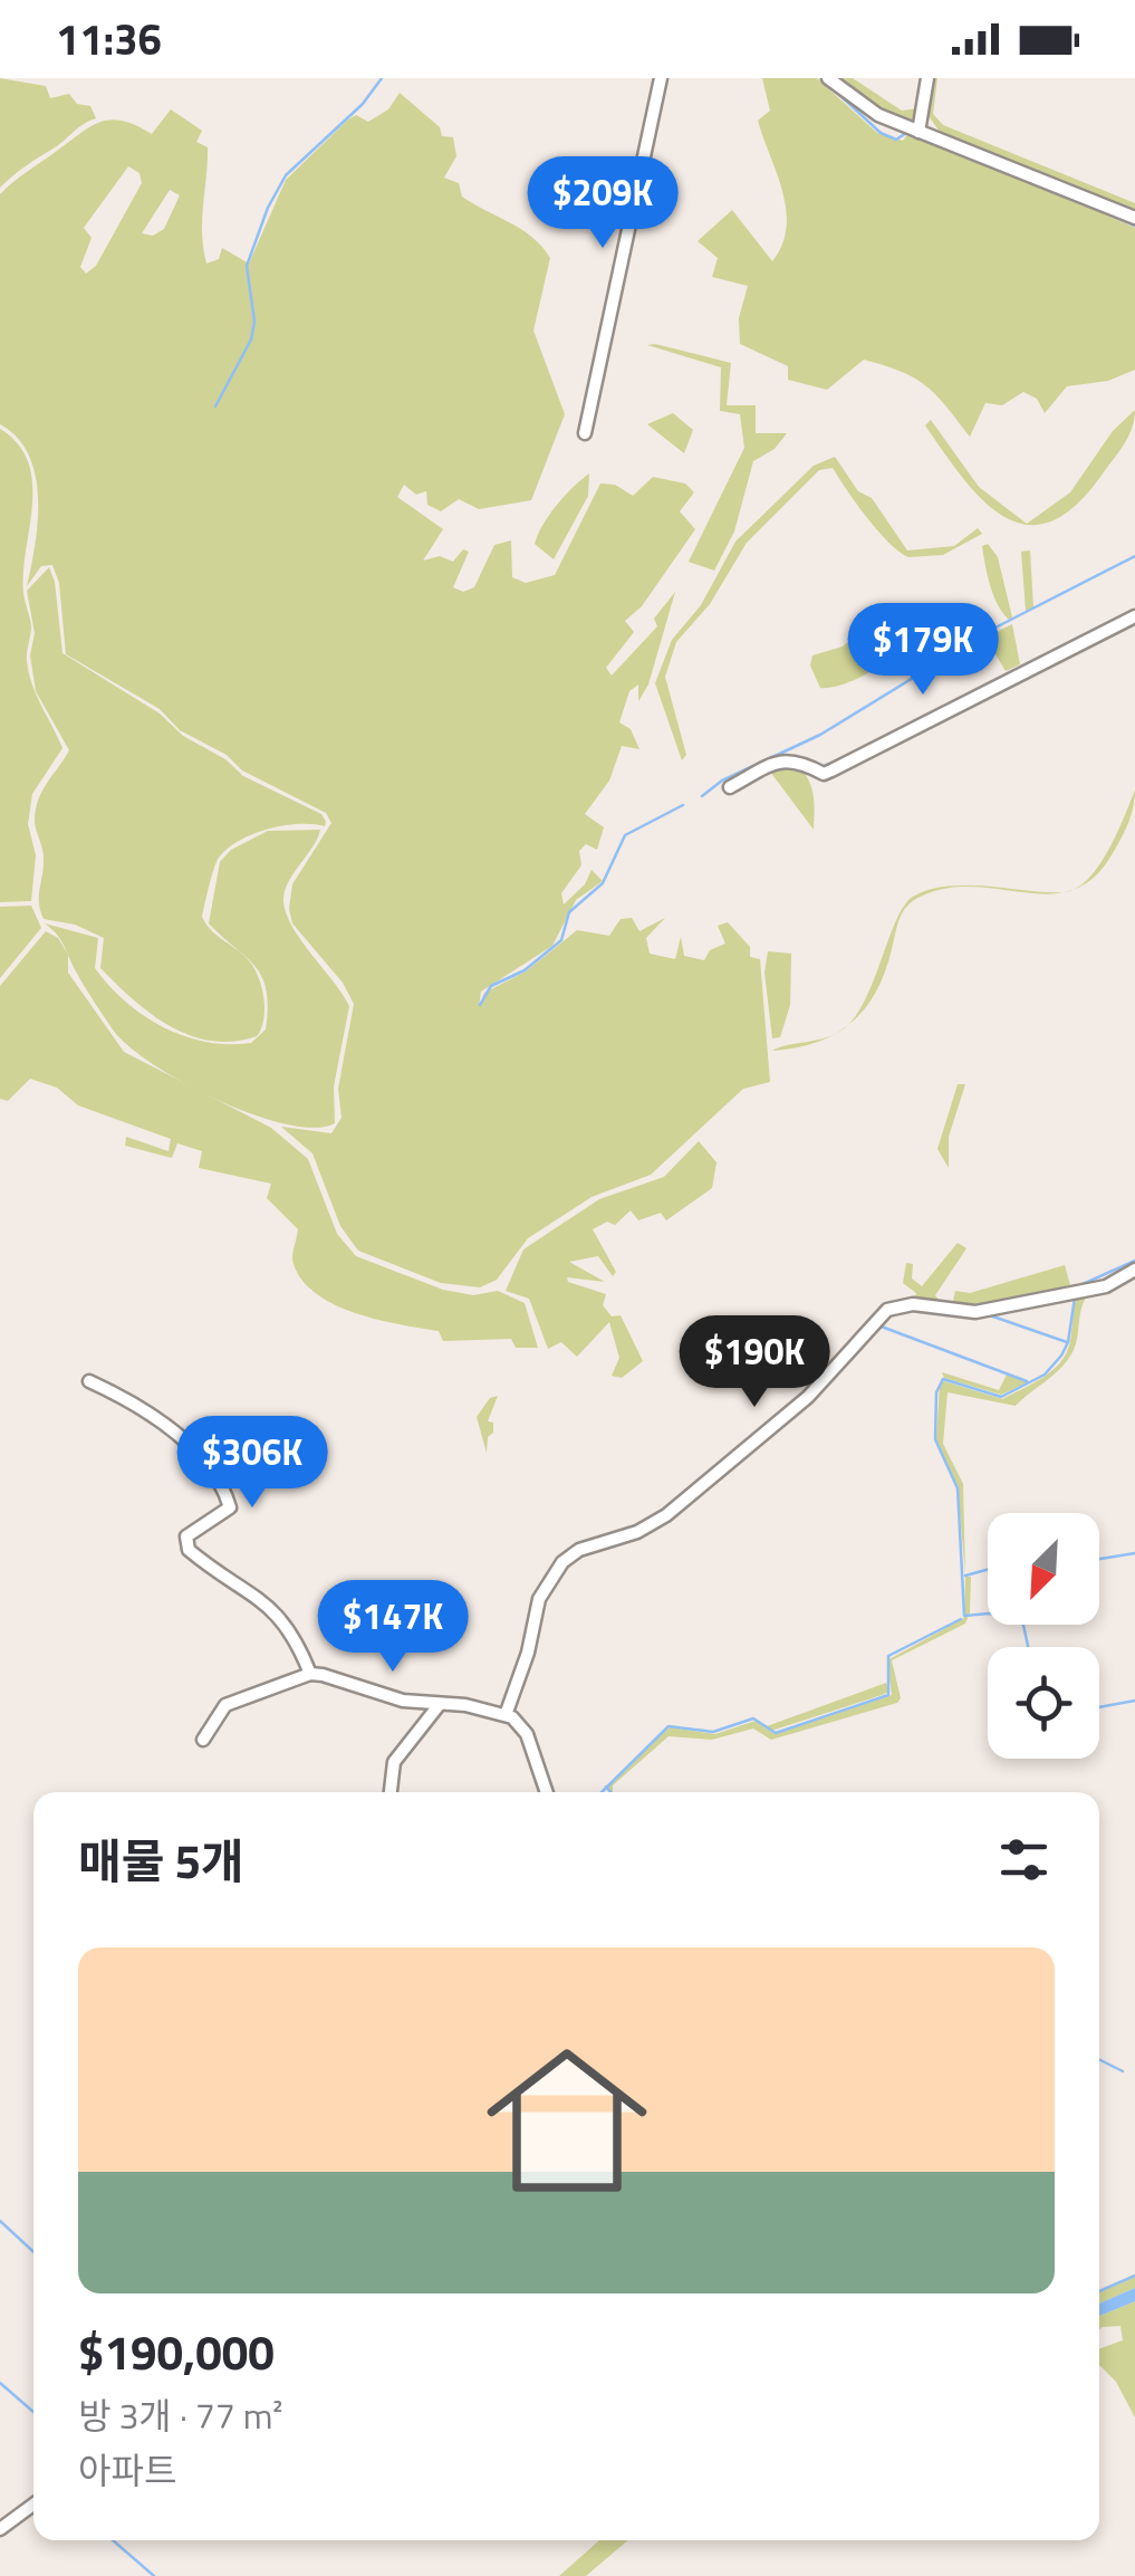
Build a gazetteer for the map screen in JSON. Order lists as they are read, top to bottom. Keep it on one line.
{"north":"bottom left","page":{"status":"11:36","price":["$209K","$179K","$190K","$306K","$147K"],"heading":"매물 5개","list":[{"name":"$190,000","note":"방 3개 · 77 m² · 아파트"}]}}
